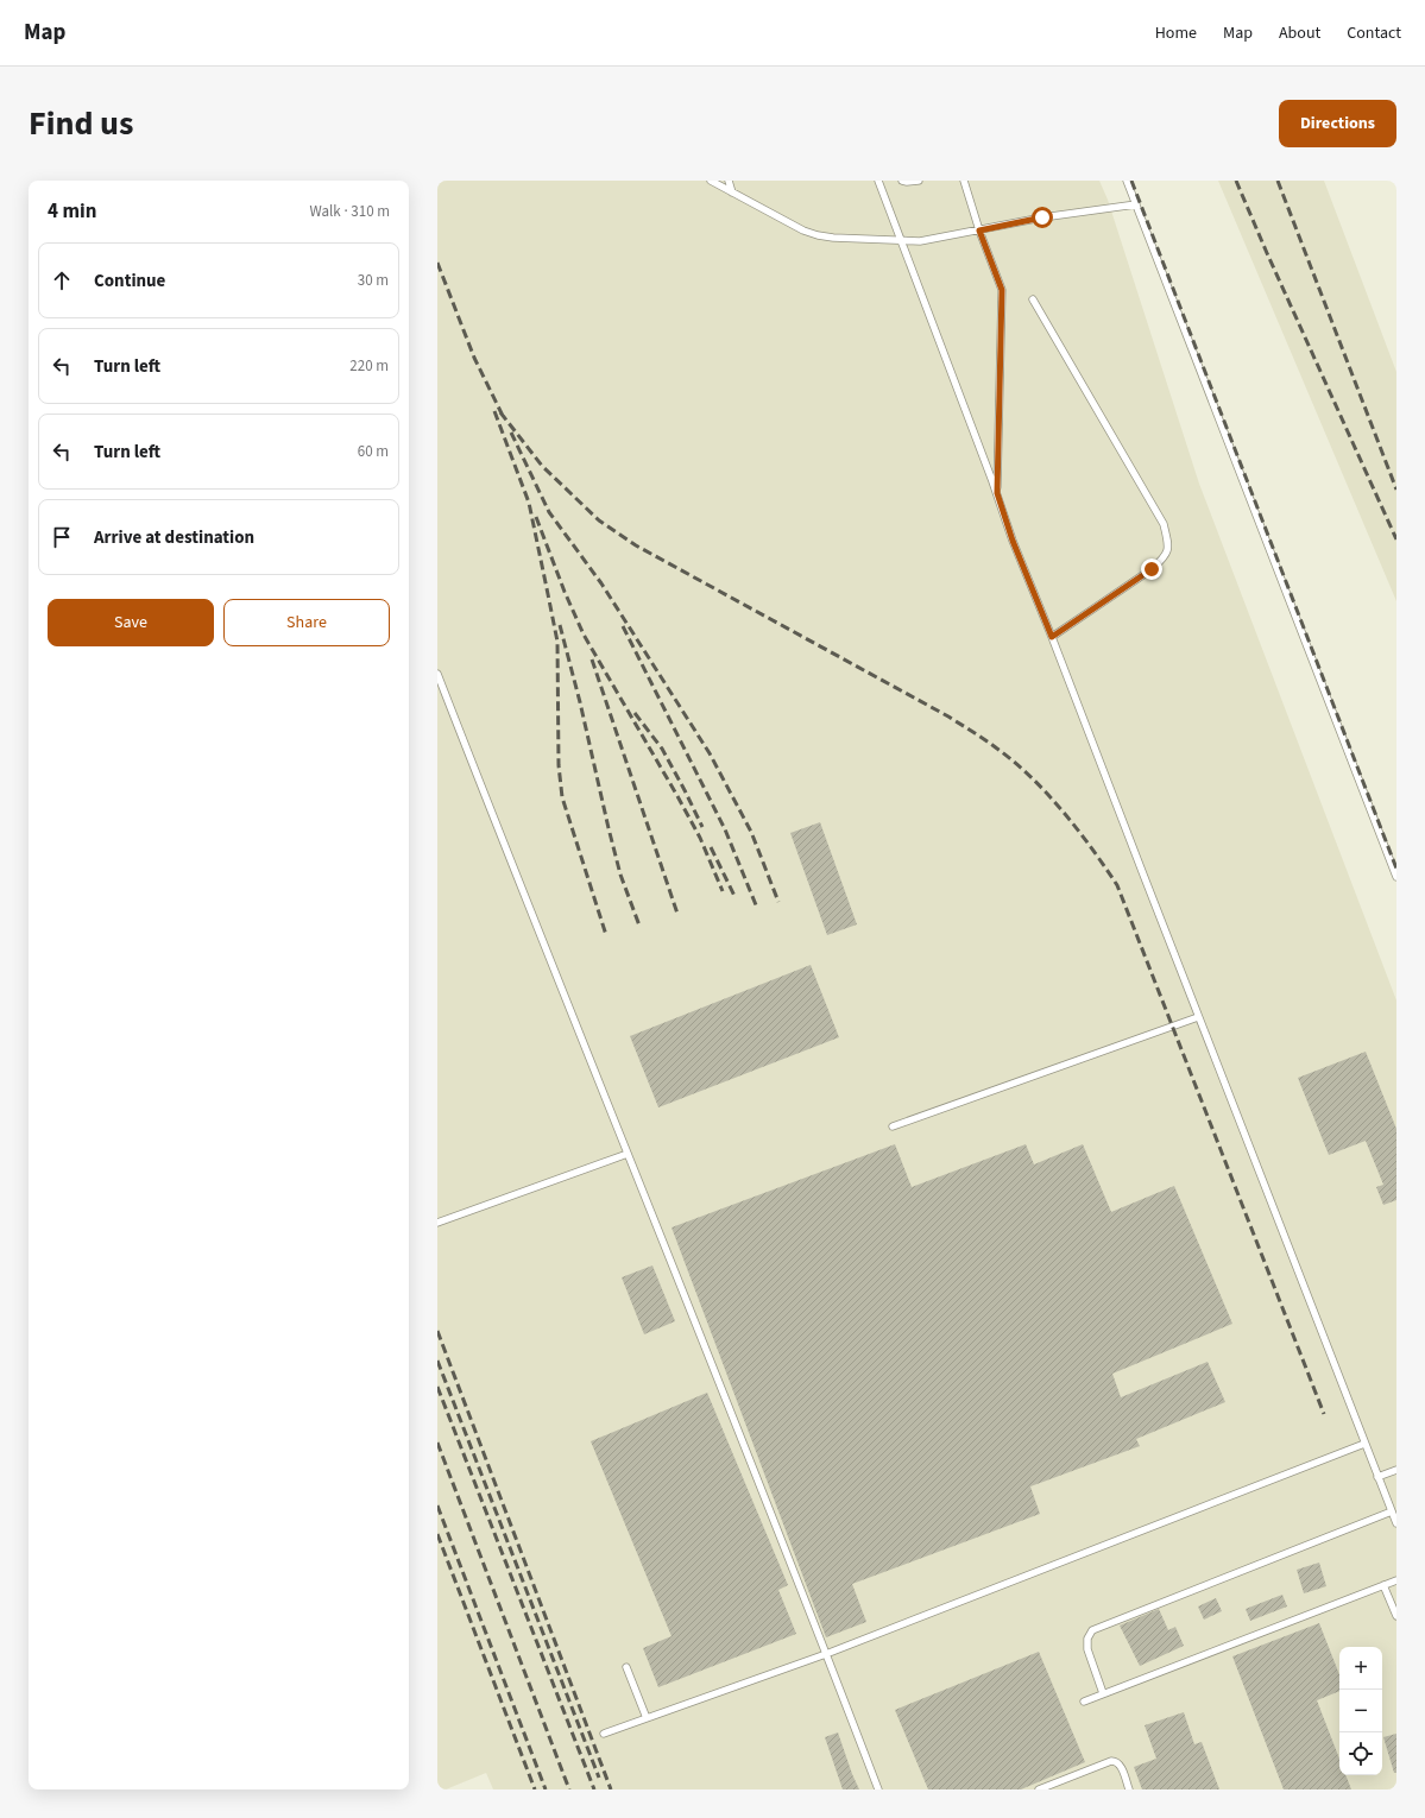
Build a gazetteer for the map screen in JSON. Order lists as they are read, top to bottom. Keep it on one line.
{"page":{"header":"Map","nav":["Home","Map","About","Contact"],"title":"Find us","buttons":["Directions",["Save","Share"]],"heading":["4 min","Walk · 310 m"],"list":[["Continue","30 m"],["Turn left","220 m"],["Turn left","60 m"],"Arrive at destination"],"map_buttons":["+","−"]}}
